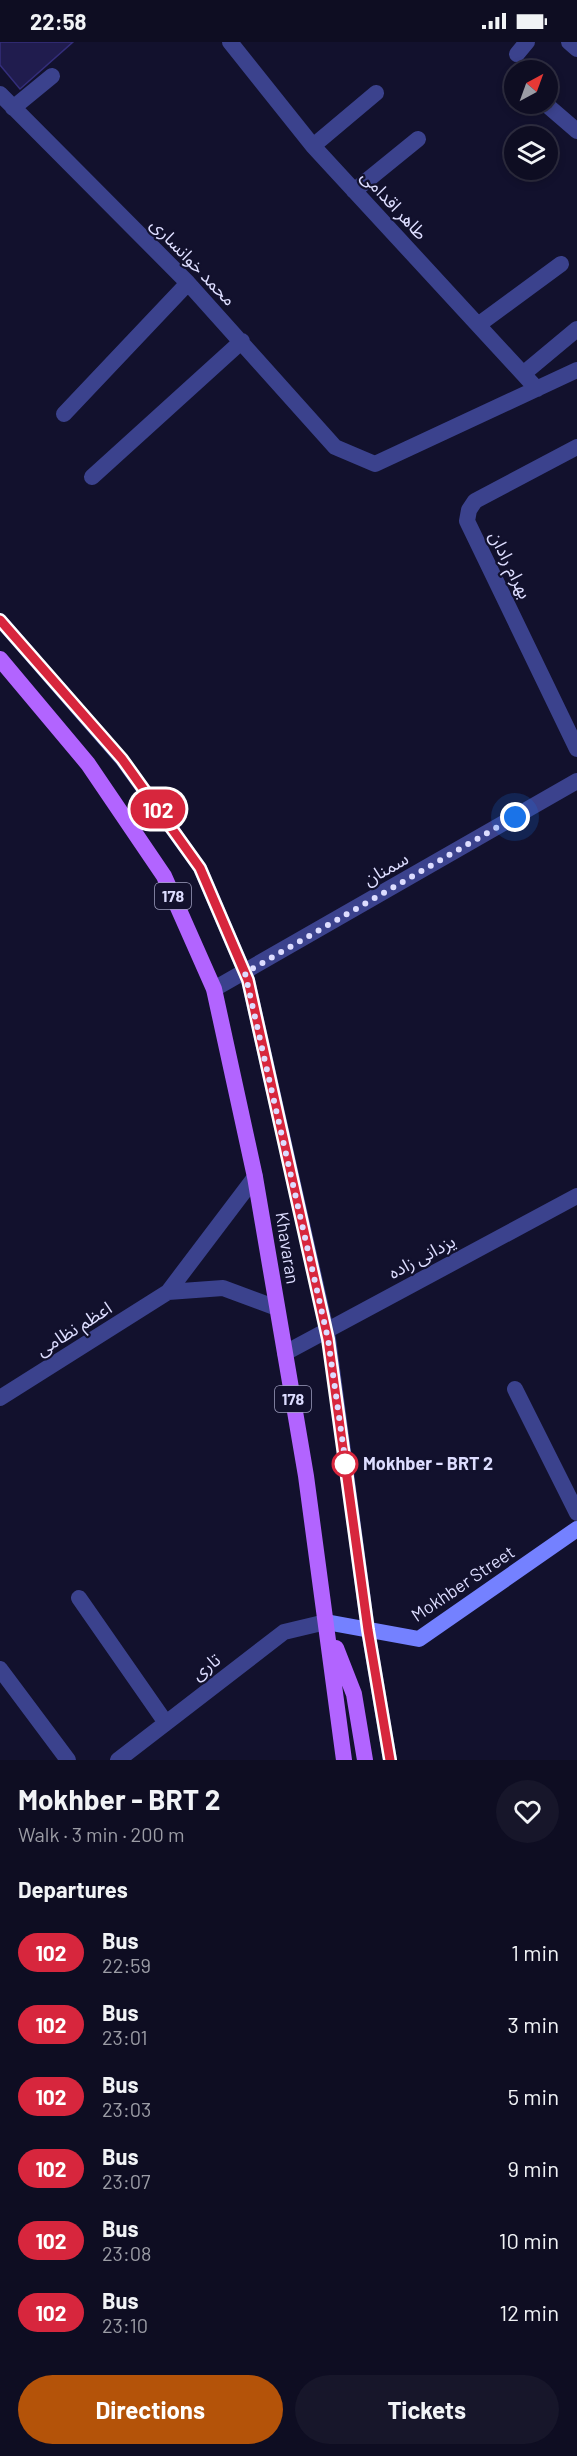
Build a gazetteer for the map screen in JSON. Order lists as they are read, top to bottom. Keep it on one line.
{"streets":{"main road":["178","Khavaran","Mokhber Street"],"street":["طاهر اقدامی","محمد خوانساری","بهرام رادان","سمنان","یزدانی زاده","اعظم نظامی","تاری"]},"crossings":[["طاهر اقدامی","محمد خوانساری"],["سمنان","Khavaran"],["Khavaran","یزدانی زاده"],["Khavaran","اعظم نظامی"],["Khavaran","Mokhber Street"],["Khavaran","تاری"],["Mokhber Street","تاری"]],"places":["Mokhber - BRT 2"],"lines":["bus line 102"],"north":"top right","page":{"status":"22:58","on_map":"102","heading":[["Mokhber - BRT 2","Walk · 3 min · 200 m"],"Departures"],"list":[{"mark":"102","name":"Bus","note":"22:59","value":"1 min"},{"mark":"102","name":"Bus","note":"23:01","value":"3 min"},{"mark":"102","name":"Bus","note":"23:03","value":"5 min"},{"mark":"102","name":"Bus","note":"23:07","value":"9 min"},{"mark":"102","name":"Bus","note":"23:08","value":"10 min"},{"mark":"102","name":"Bus","note":"23:10","value":"12 min"}],"buttons":["Directions","Tickets"]}}
